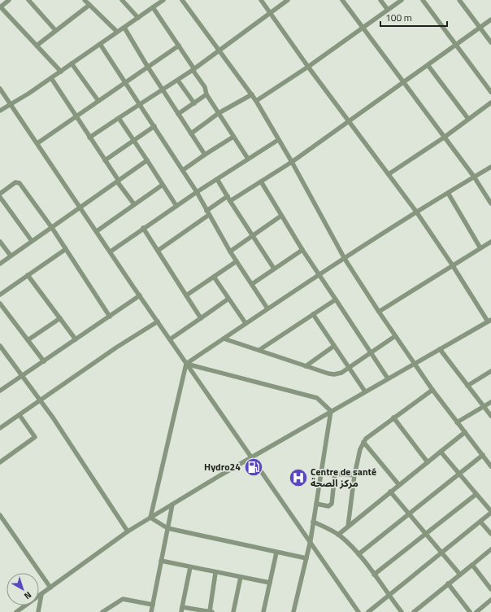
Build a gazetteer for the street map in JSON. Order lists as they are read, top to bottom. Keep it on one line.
{"places":{"fuel station":["Hydro24"],"hospital":["Centre de santé مركز الصحة"]},"scale_bar":"100 m","north":"bottom right"}
